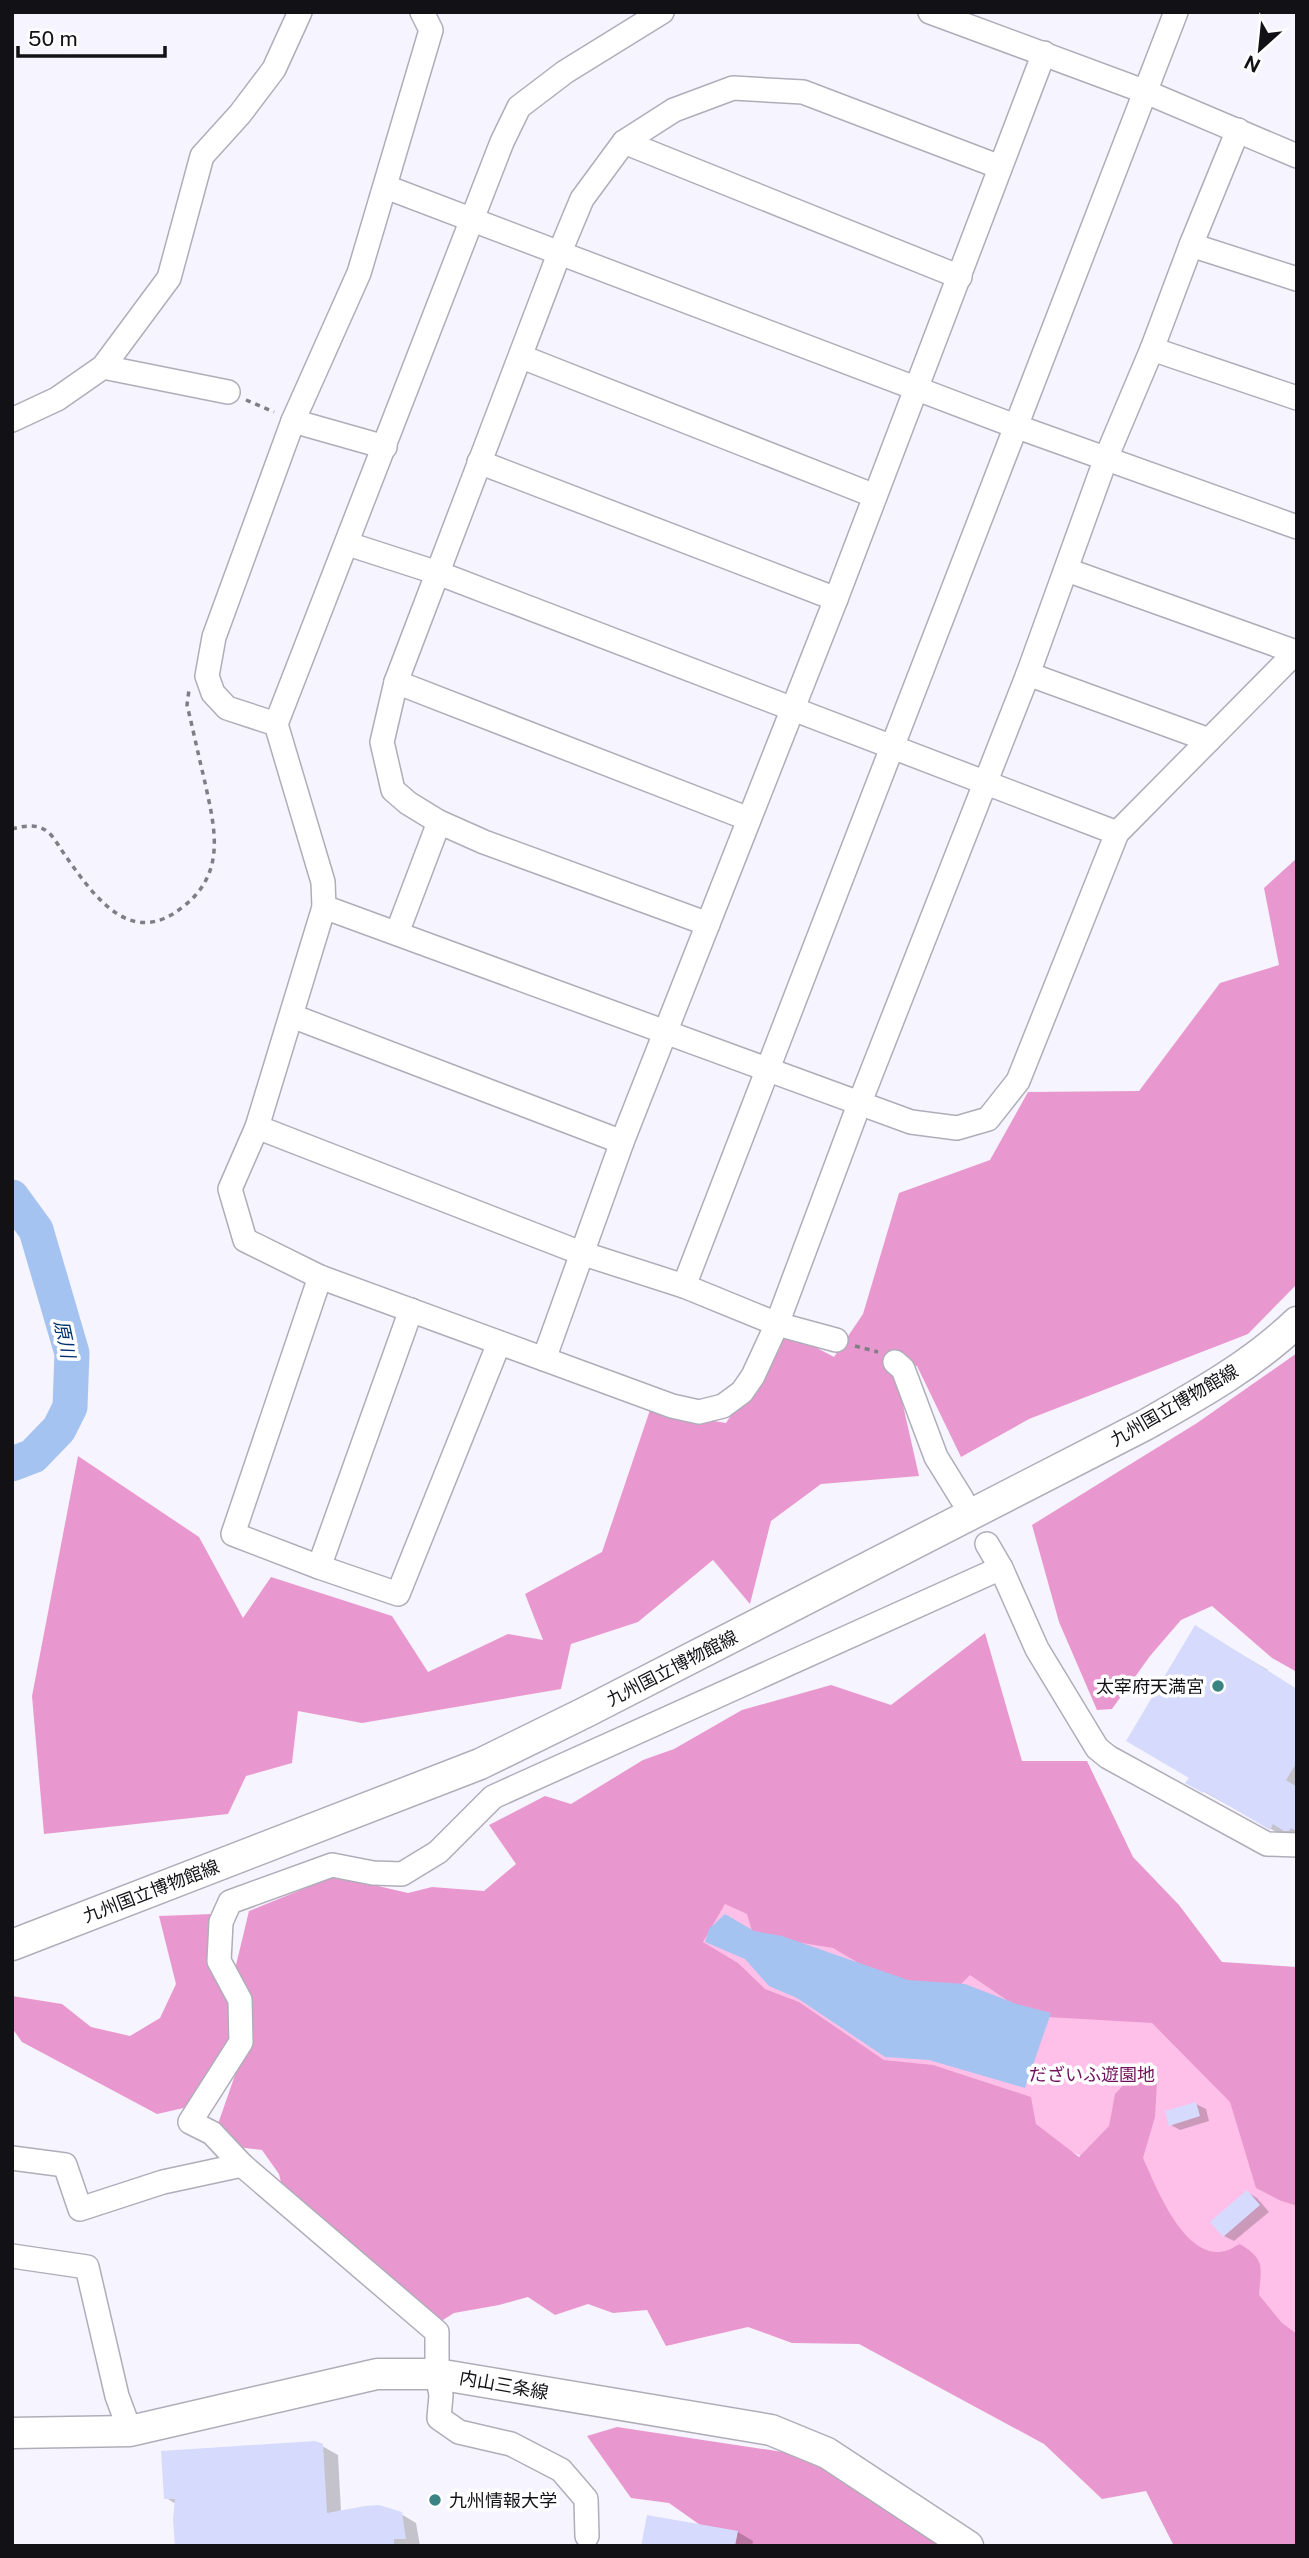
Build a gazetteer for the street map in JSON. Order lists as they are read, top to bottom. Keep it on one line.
{"streets":{"main road":["九州国立博物館線","内山三条線"]},"water":["原川"],"parks":["だざいふ遊園地"],"places":["太宰府天満宮","九州情報大学"],"scale_bar":"50 m","north":"bottom left"}
